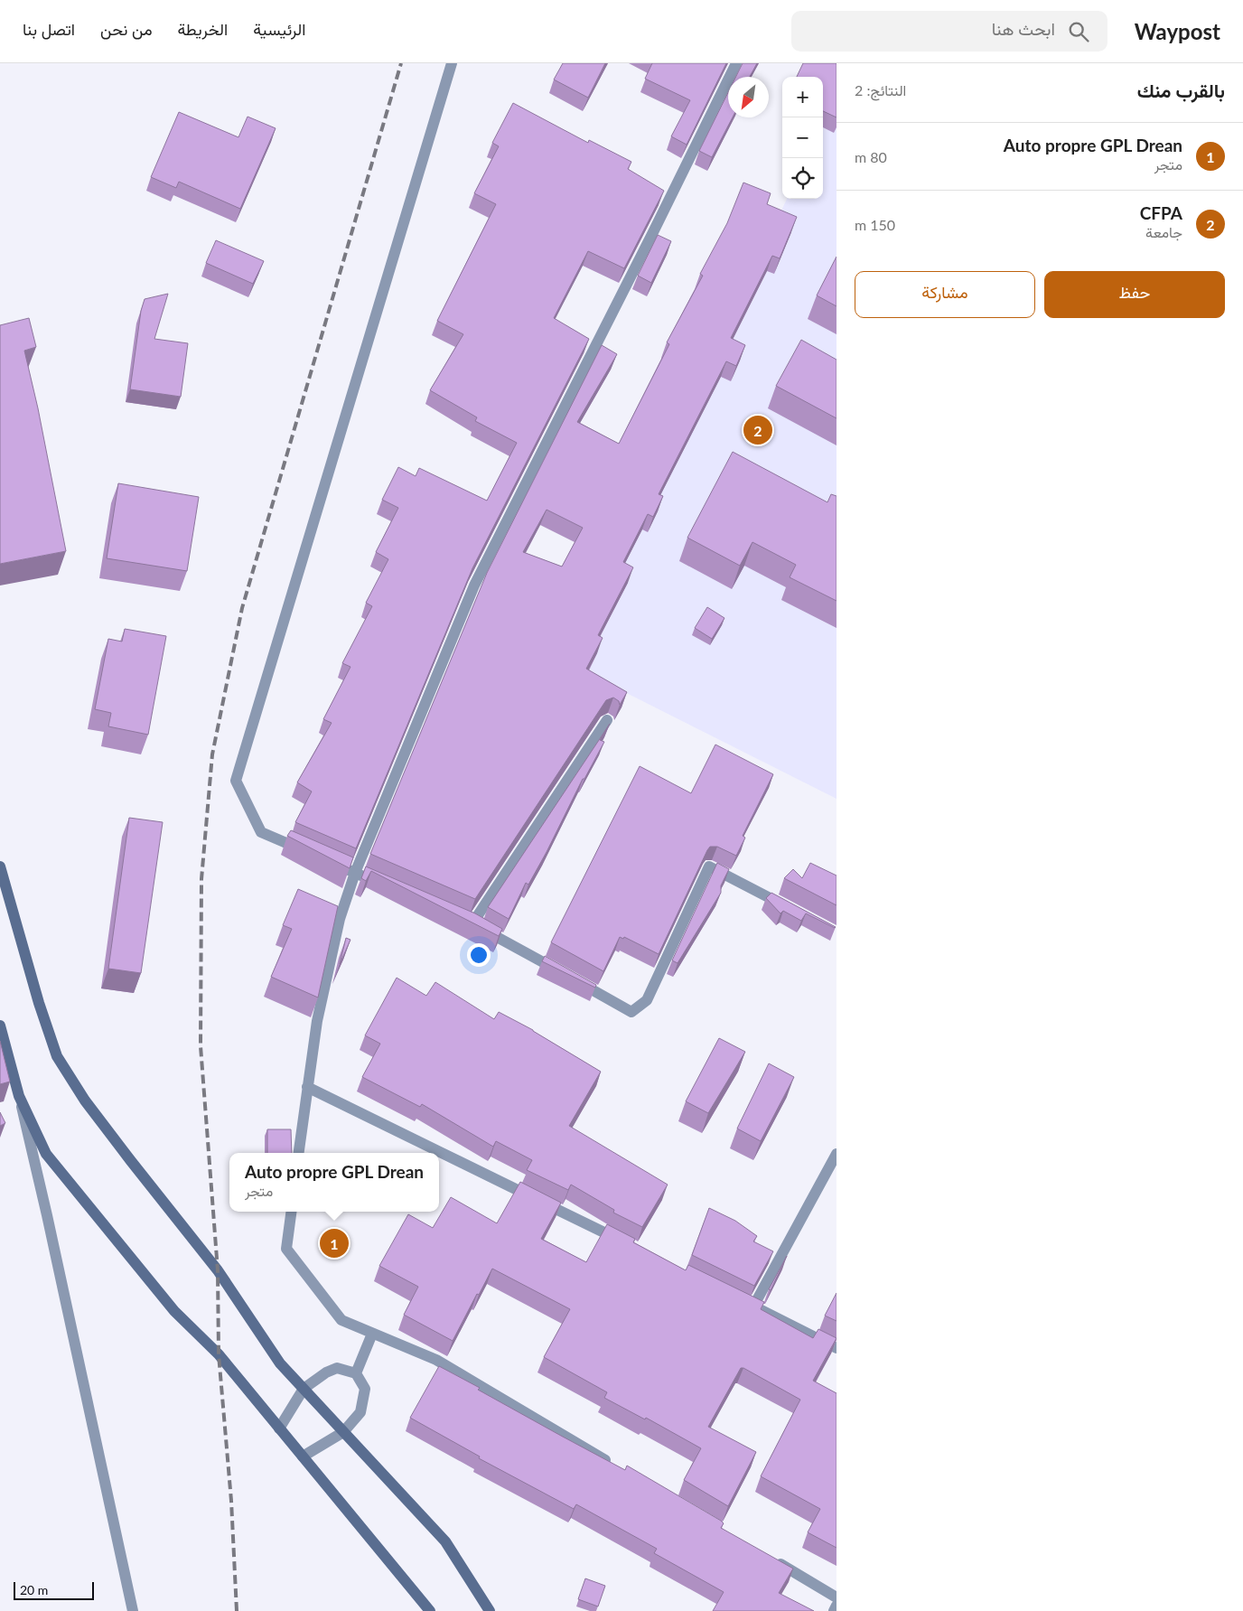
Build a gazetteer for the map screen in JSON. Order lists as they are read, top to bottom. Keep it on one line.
{"scale_bar":"20 m","north":"bottom left","page":{"header":"Waypost","search":"ابحث هنا","nav":["الرئيسية","الخريطة","من نحن","اتصل بنا"],"heading":["بالقرب منك","النتائج: 2"],"map_buttons":["+","−"],"list":[{"mark":"1","name":"Auto propre GPL Drean","note":"متجر","value":"80 m"},{"mark":"2","name":"CFPA","note":"جامعة","value":"150 m"}],"buttons":["حفظ","مشاركة"],"pins":["2","1"],"popup":["Auto propre GPL Drean","متجر"],"scale":"20 m"}}
